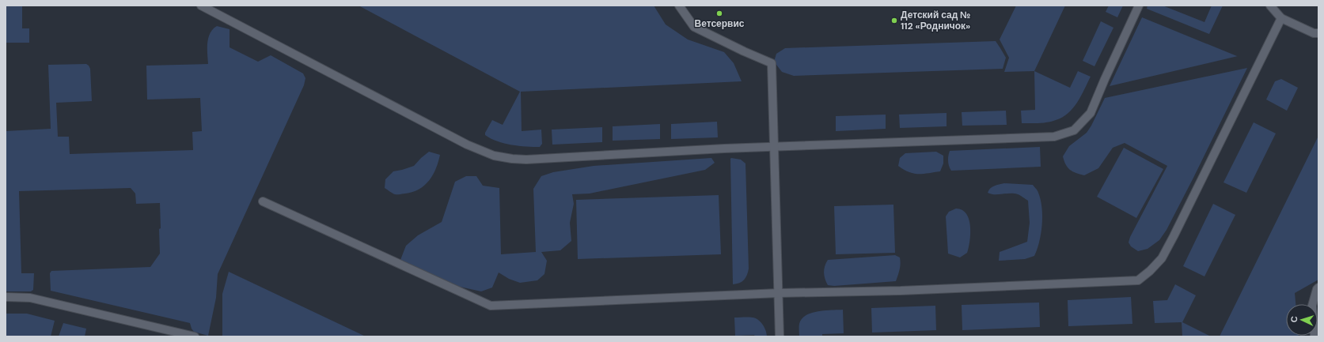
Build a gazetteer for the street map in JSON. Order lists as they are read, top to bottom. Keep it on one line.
{"places":["Ветсервис","Детский сад № 112 «Родничок»"],"north":"left"}
